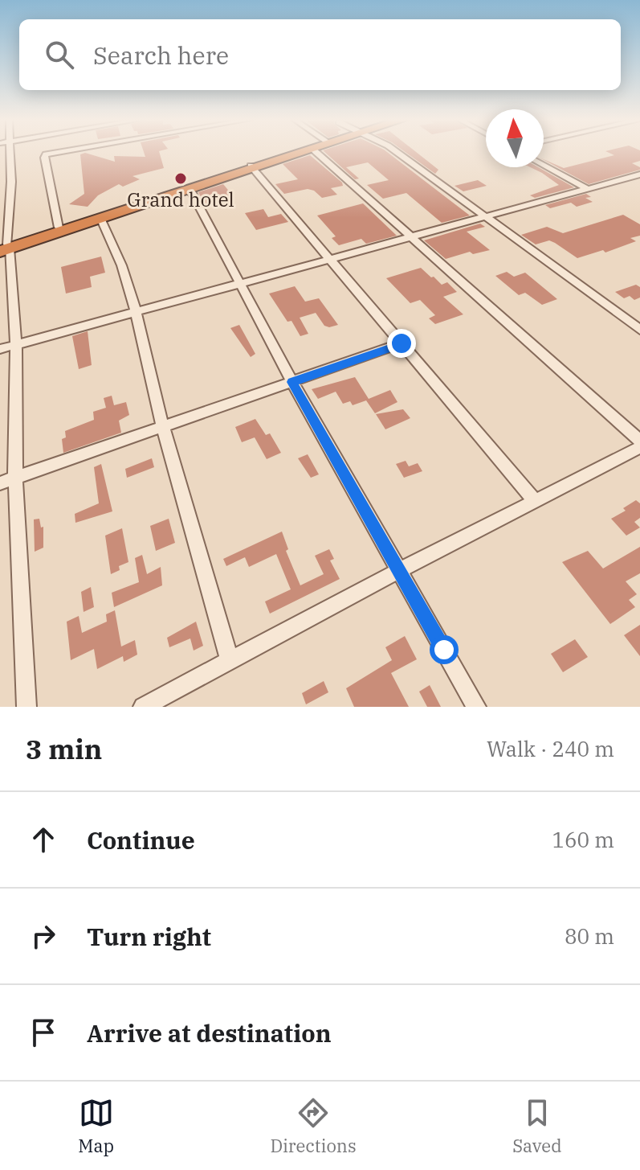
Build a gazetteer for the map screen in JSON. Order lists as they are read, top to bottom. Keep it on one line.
{"places":["Grand hotel"],"north":"top","page":{"search":"Search here","heading":["3 min","Walk · 240 m"],"list":[["Continue","160 m"],["Turn right","80 m"],"Arrive at destination"],"nav":["Map","Directions","Saved"]}}
